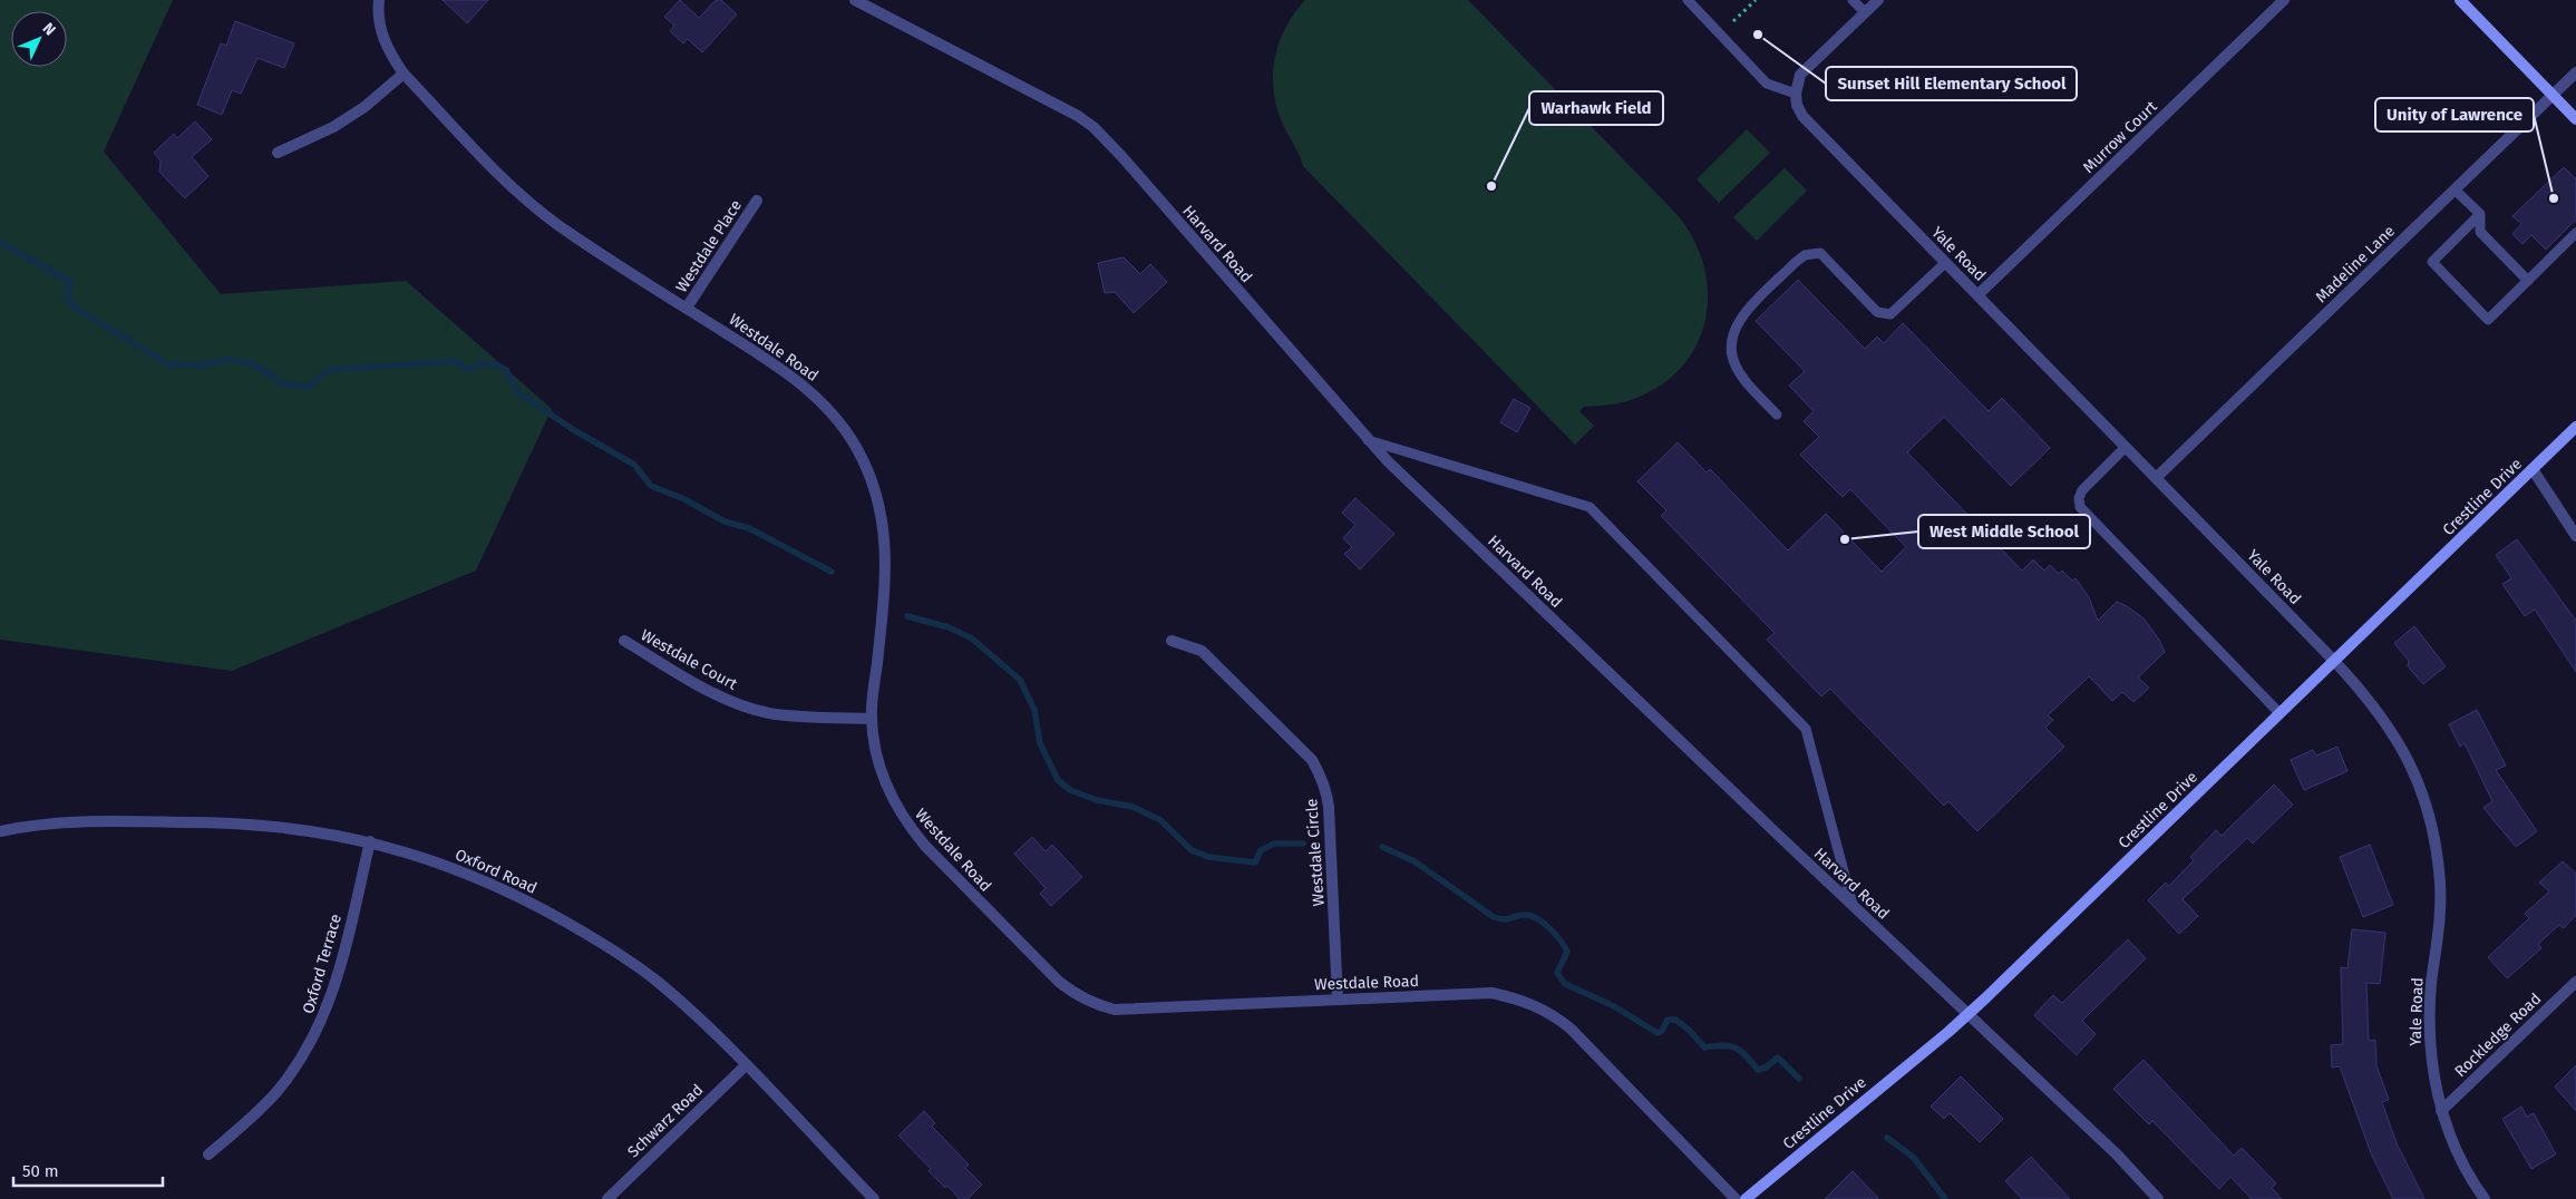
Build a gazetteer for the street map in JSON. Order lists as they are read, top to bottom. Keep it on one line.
{"streets":{"street":["Murrow Court","Harvard Road","Westdale Place","Yale Road","Madeline Lane","Westdale Road","Crestline Drive","Westdale Court","Westdale Circle","Oxford Road","Oxford Terrace","Rockledge Road","Schwarz Road"]},"crossings":[["Murrow Court","Yale Road"],["Harvard Road","Crestline Drive"],["Westdale Place","Westdale Road"],["Yale Road","Madeline Lane"],["Yale Road","Crestline Drive"],["Yale Road","Rockledge Road"],["Westdale Road","Westdale Court"],["Westdale Road","Westdale Circle"],["Oxford Road","Oxford Terrace"],["Oxford Road","Schwarz Road"]],"places":["Sunset Hill Elementary School","Warhawk Field","Unity of Lawrence","West Middle School"],"scale_bar":"50 m","north":"top right"}
